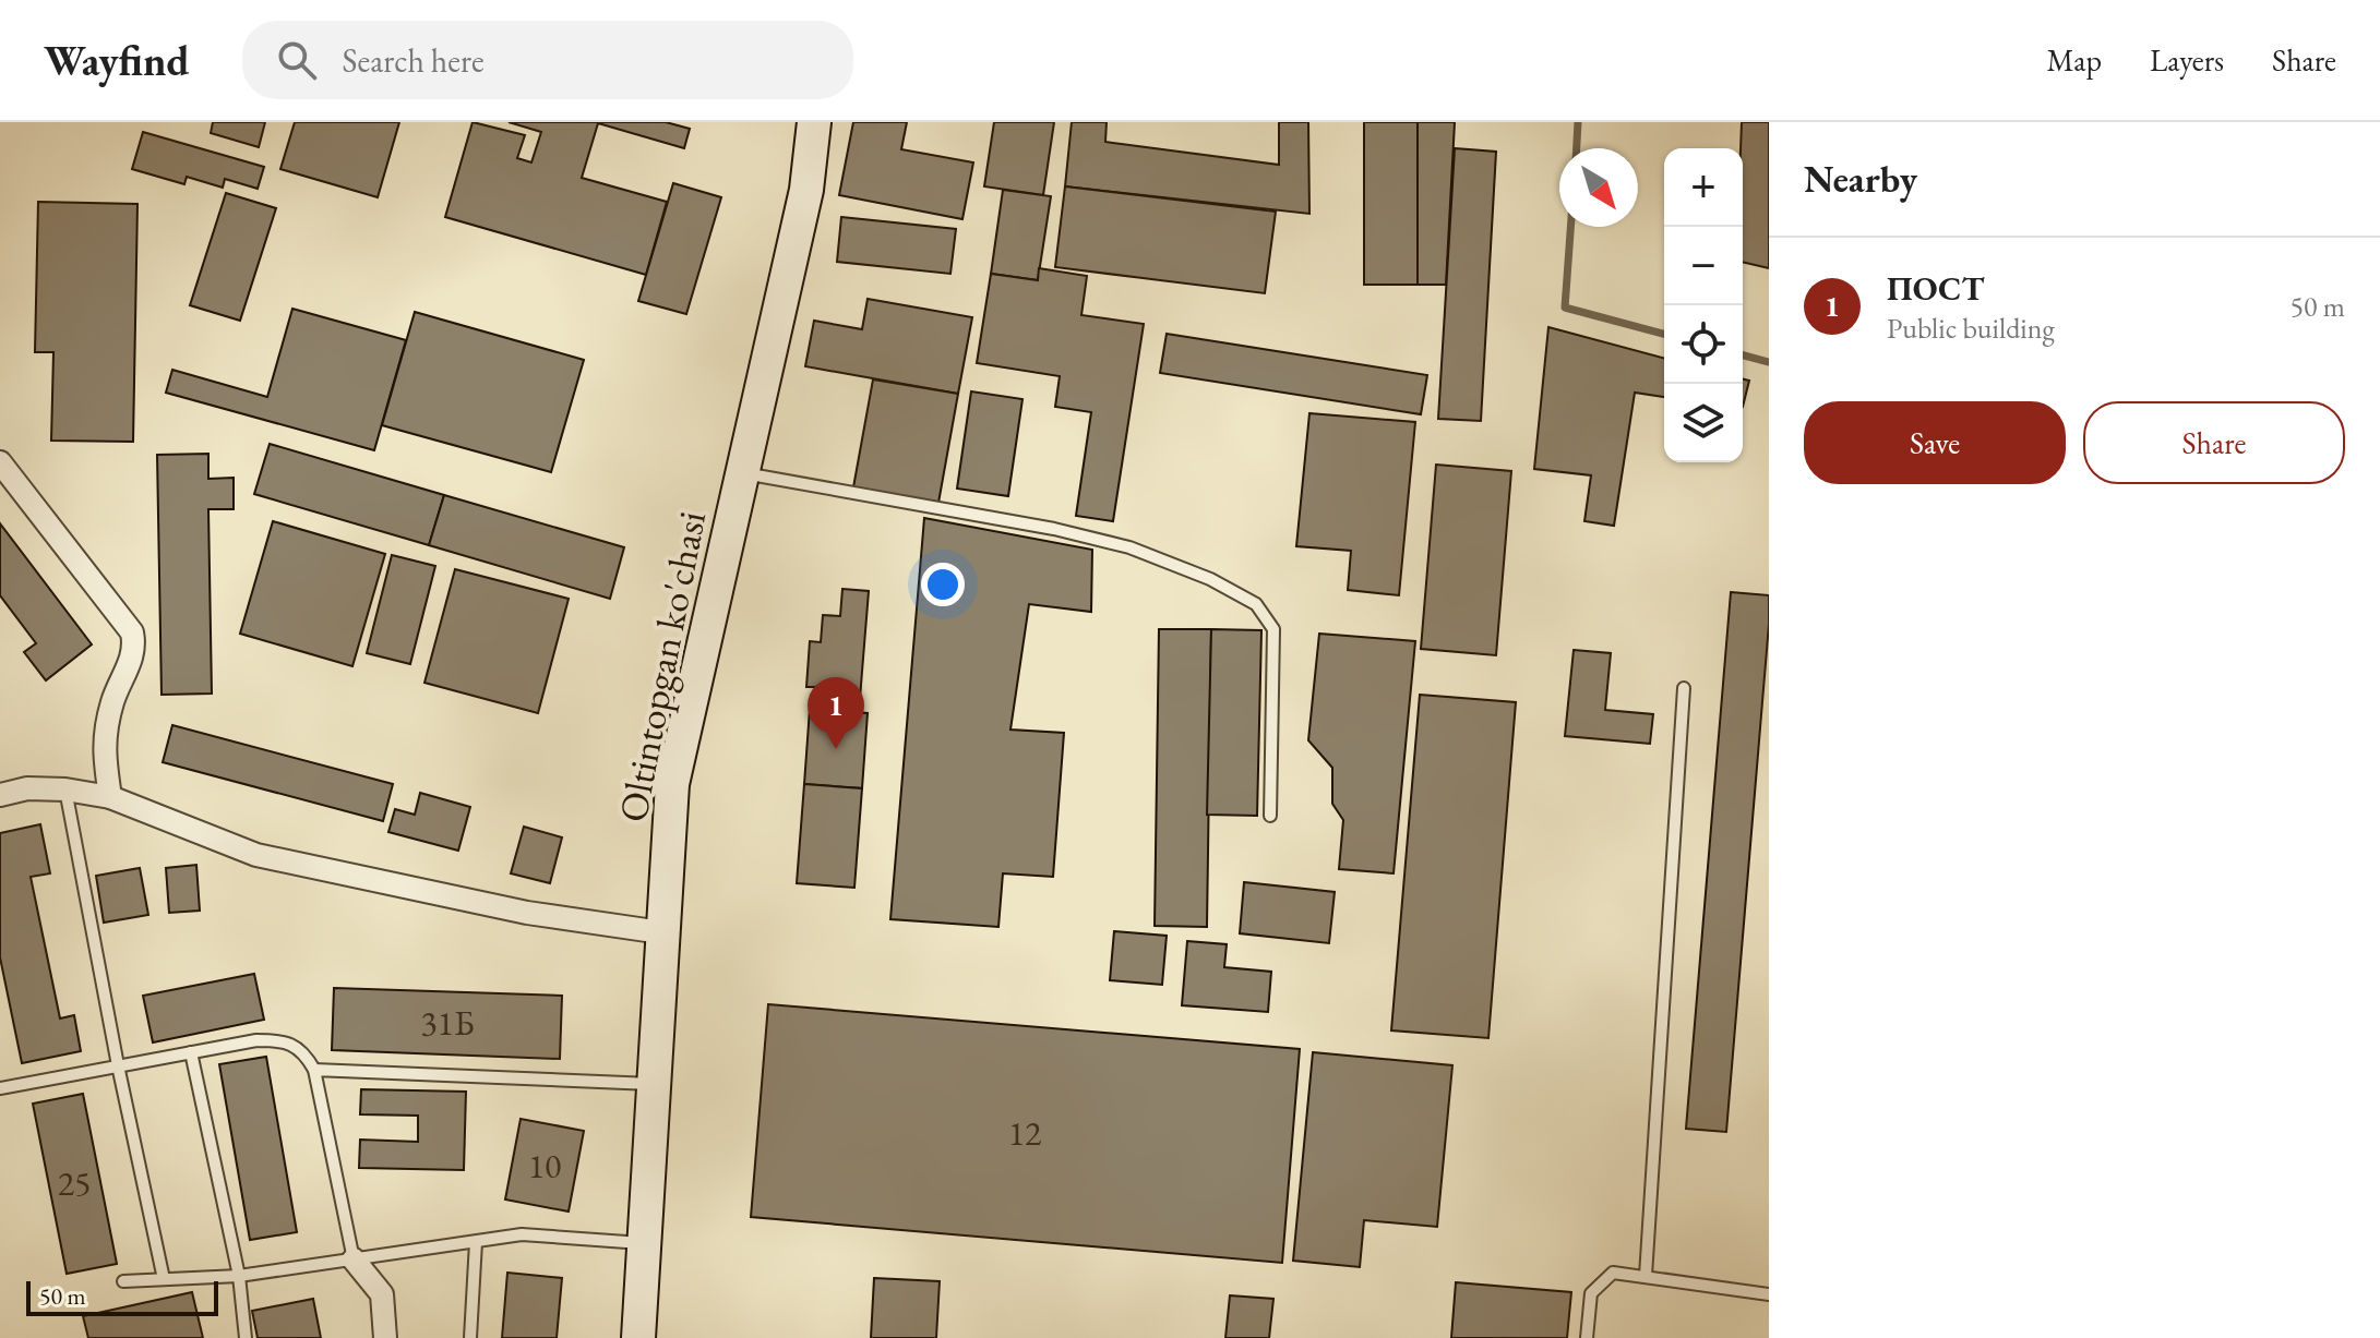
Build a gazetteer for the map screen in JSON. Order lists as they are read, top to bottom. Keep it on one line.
{"streets":{"street":["Oltintopgan ko'chasi"]},"house_numbers":["31Б","12","10","25"],"scale_bar":"50 m","north":"bottom right","page":{"header":"Wayfind","search":"Search here","nav":["Map","Layers","Share"],"heading":"Nearby","map_buttons":["+","−"],"list":[{"mark":"1","name":"ПОСТ","note":"Public building","value":"50 m"}],"buttons":["Save","Share"],"pins":"1","scale":"50 m"}}
